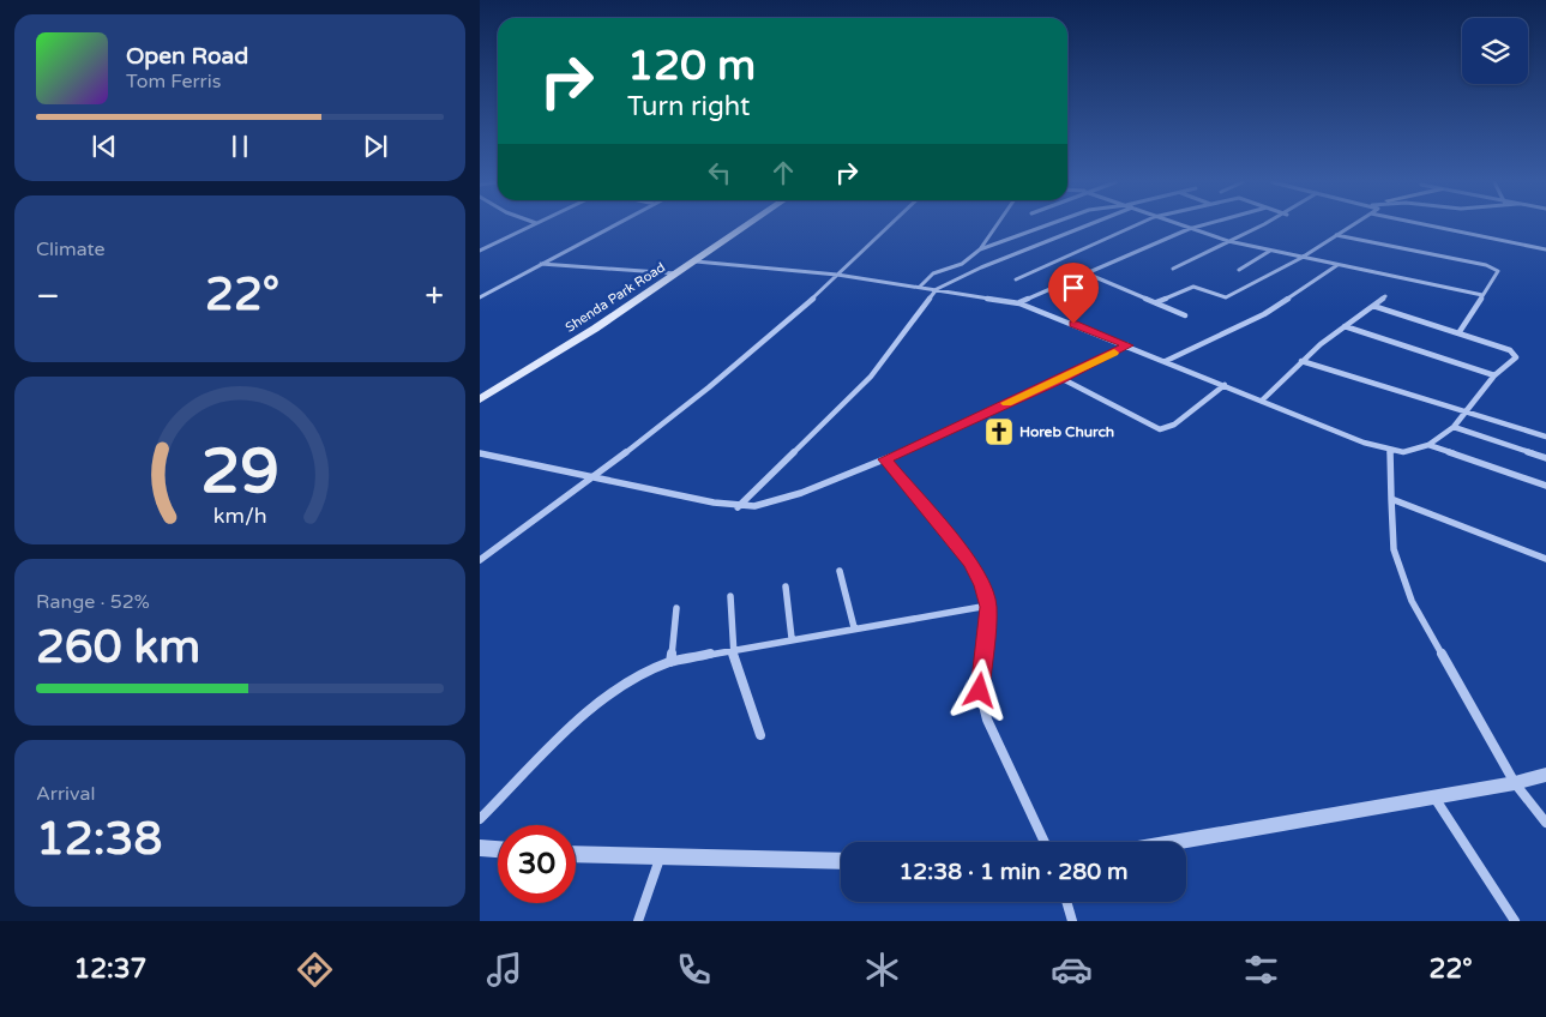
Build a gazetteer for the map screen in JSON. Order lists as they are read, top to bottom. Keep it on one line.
{"streets":{"main road":["Shenda Park Road"]},"places":{"church":["Horeb Church"]},"page":{"turn":["120 m","Turn right"],"song":["Open Road","Tom Ferris"],"tile":["Climate",["Range · 52%","260 km"],["Arrival","12:38"]],"heat":["−","22°","+"],"limit":"30","trip":"12:38 · 1 min · 280 m","tabs":["12:37","22°"],"gauge":["29","km/h"]}}
